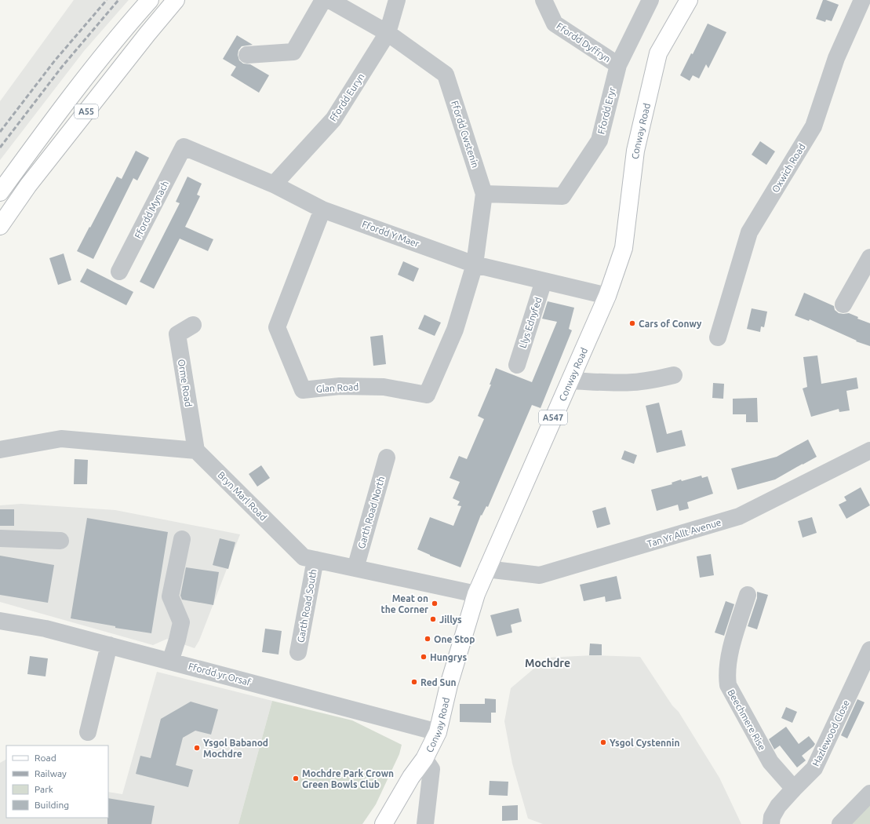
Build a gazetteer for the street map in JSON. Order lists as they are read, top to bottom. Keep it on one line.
{"streets":{"main road":["A55","Conway Road","A547"],"street":["Ffordd Dyffryn","Ffordd Euryn","Ffordd Eryr","Ffordd Cwstenin","Oxwich Road","Ffordd Mynach","Ffordd Y Maer","Llys Ednyfed","Orme Road","Glan Road","Bryn Marl Road","Garth Road North","Tan Yr Allt Avenue","Garth Road South","Ffordd yr Orsaf","Beechmere Rise","Hazlewood Close"]},"crossings":[["Ffordd Dyffryn","Ffordd Eryr"],["Ffordd Euryn","Ffordd Cwstenin"],["Ffordd Euryn","Ffordd Y Maer"],["Ffordd Eryr","Ffordd Cwstenin"],["Conway Road","Ffordd Y Maer"],["Conway Road","Bryn Marl Road"],["Conway Road","Tan Yr Allt Avenue"],["Conway Road","Ffordd yr Orsaf"],["Ffordd Cwstenin","Ffordd Y Maer"],["Ffordd Cwstenin","Glan Road"],["Ffordd Mynach","Ffordd Y Maer"],["Ffordd Y Maer","Llys Ednyfed"],["Ffordd Y Maer","Glan Road"],["Orme Road","Bryn Marl Road"],["Bryn Marl Road","Garth Road North"],["Bryn Marl Road","Garth Road South"],["Beechmere Rise","Hazlewood Close"]],"districts":["Mochdre"],"places":["Cars of Conwy","Meat on the Corner","Jillys","One Stop","Hungrys","Red Sun","Ysgol Cystennin","Ysgol Babanod Mochdre","Mochdre Park Crown Green Bowls Club"],"legend":["Road","Railway","Park","Building"]}
